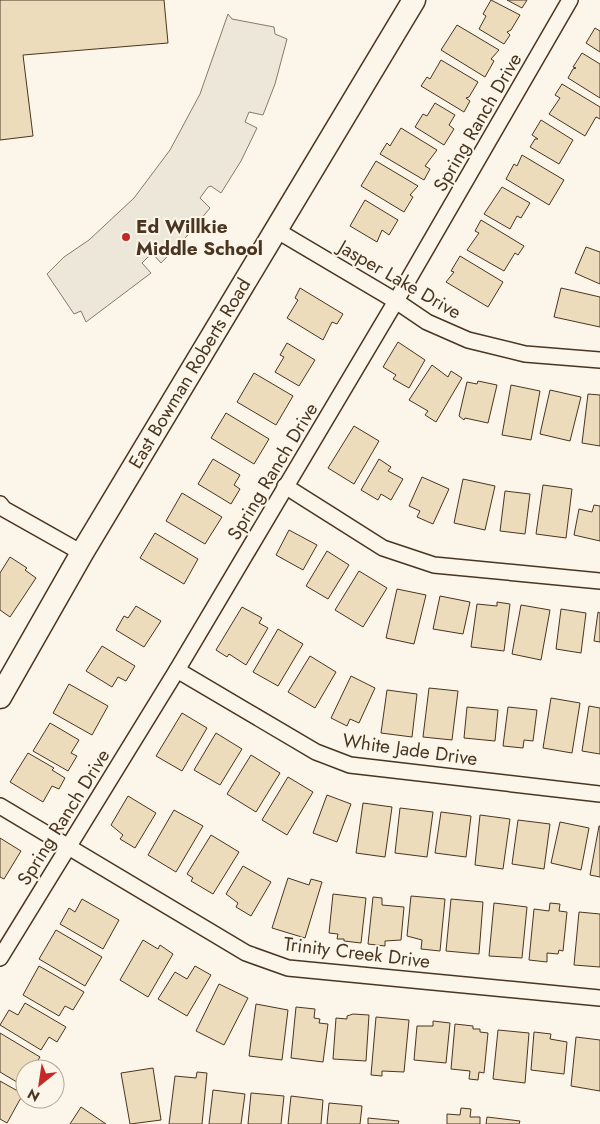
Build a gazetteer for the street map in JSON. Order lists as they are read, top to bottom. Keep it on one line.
{"streets":{"street":["Spring Ranch Drive","Jasper Lake Drive","East Bowman Roberts Road","White Jade Drive","Trinity Creek Drive"]},"crossings":[["Spring Ranch Drive","Jasper Lake Drive"],["Spring Ranch Drive","White Jade Drive"],["Spring Ranch Drive","Trinity Creek Drive"],["Jasper Lake Drive","East Bowman Roberts Road"]],"places":["Ed Willkie Middle School"],"north":"bottom left"}
